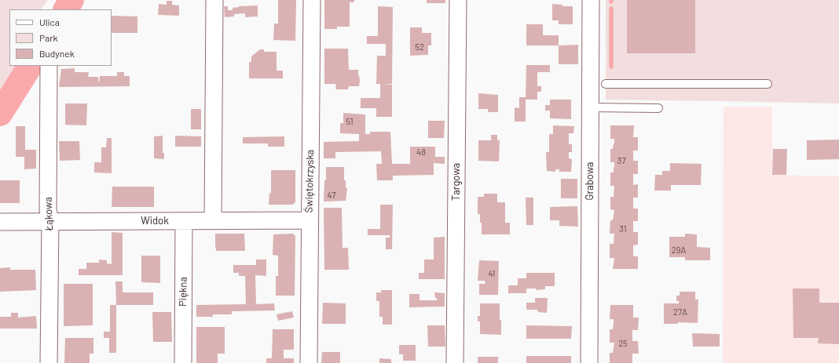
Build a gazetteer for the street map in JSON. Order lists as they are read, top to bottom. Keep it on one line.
{"streets":{"street":["Świętokrzyska","Grabowa","Targowa","Łąkowa","Widok","Piękna"]},"crossings":[["Świętokrzyska","Widok"],["Łąkowa","Widok"],["Widok","Piękna"]],"house_numbers":["52","51","48","37","47","31","29A","41","27A","25"],"legend":["Ulica","Park","Budynek"]}
